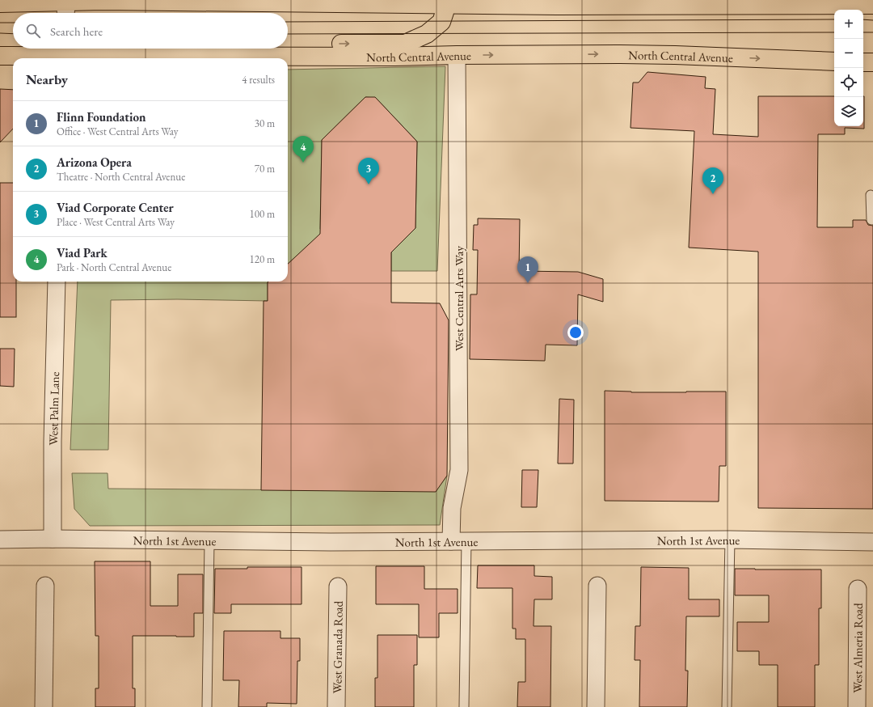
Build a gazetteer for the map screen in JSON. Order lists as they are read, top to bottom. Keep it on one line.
{"streets":{"main road":["North Central Avenue"],"street":["West Central Arts Way","West Palm Lane","North 1st Avenue","West Granada Road","West Almeria Road"]},"crossings":[["North Central Avenue","West Central Arts Way"],["West Central Arts Way","North 1st Avenue"],["West Palm Lane","North 1st Avenue"]],"page":{"map_buttons":["+","−"],"search":"Search here","heading":["Nearby","4 results"],"list":[{"mark":"1","name":"Flinn Foundation","note":"Office · West Central Arts Way","value":"30 m"},{"mark":"2","name":"Arizona Opera","note":"Theatre · North Central Avenue","value":"70 m"},{"mark":"3","name":"Viad Corporate Center","note":"Place · West Central Arts Way","value":"100 m"},{"mark":"4","name":"Viad Park","note":"Park · North Central Avenue","value":"120 m"}],"pins":["4","3","2","1"]}}
